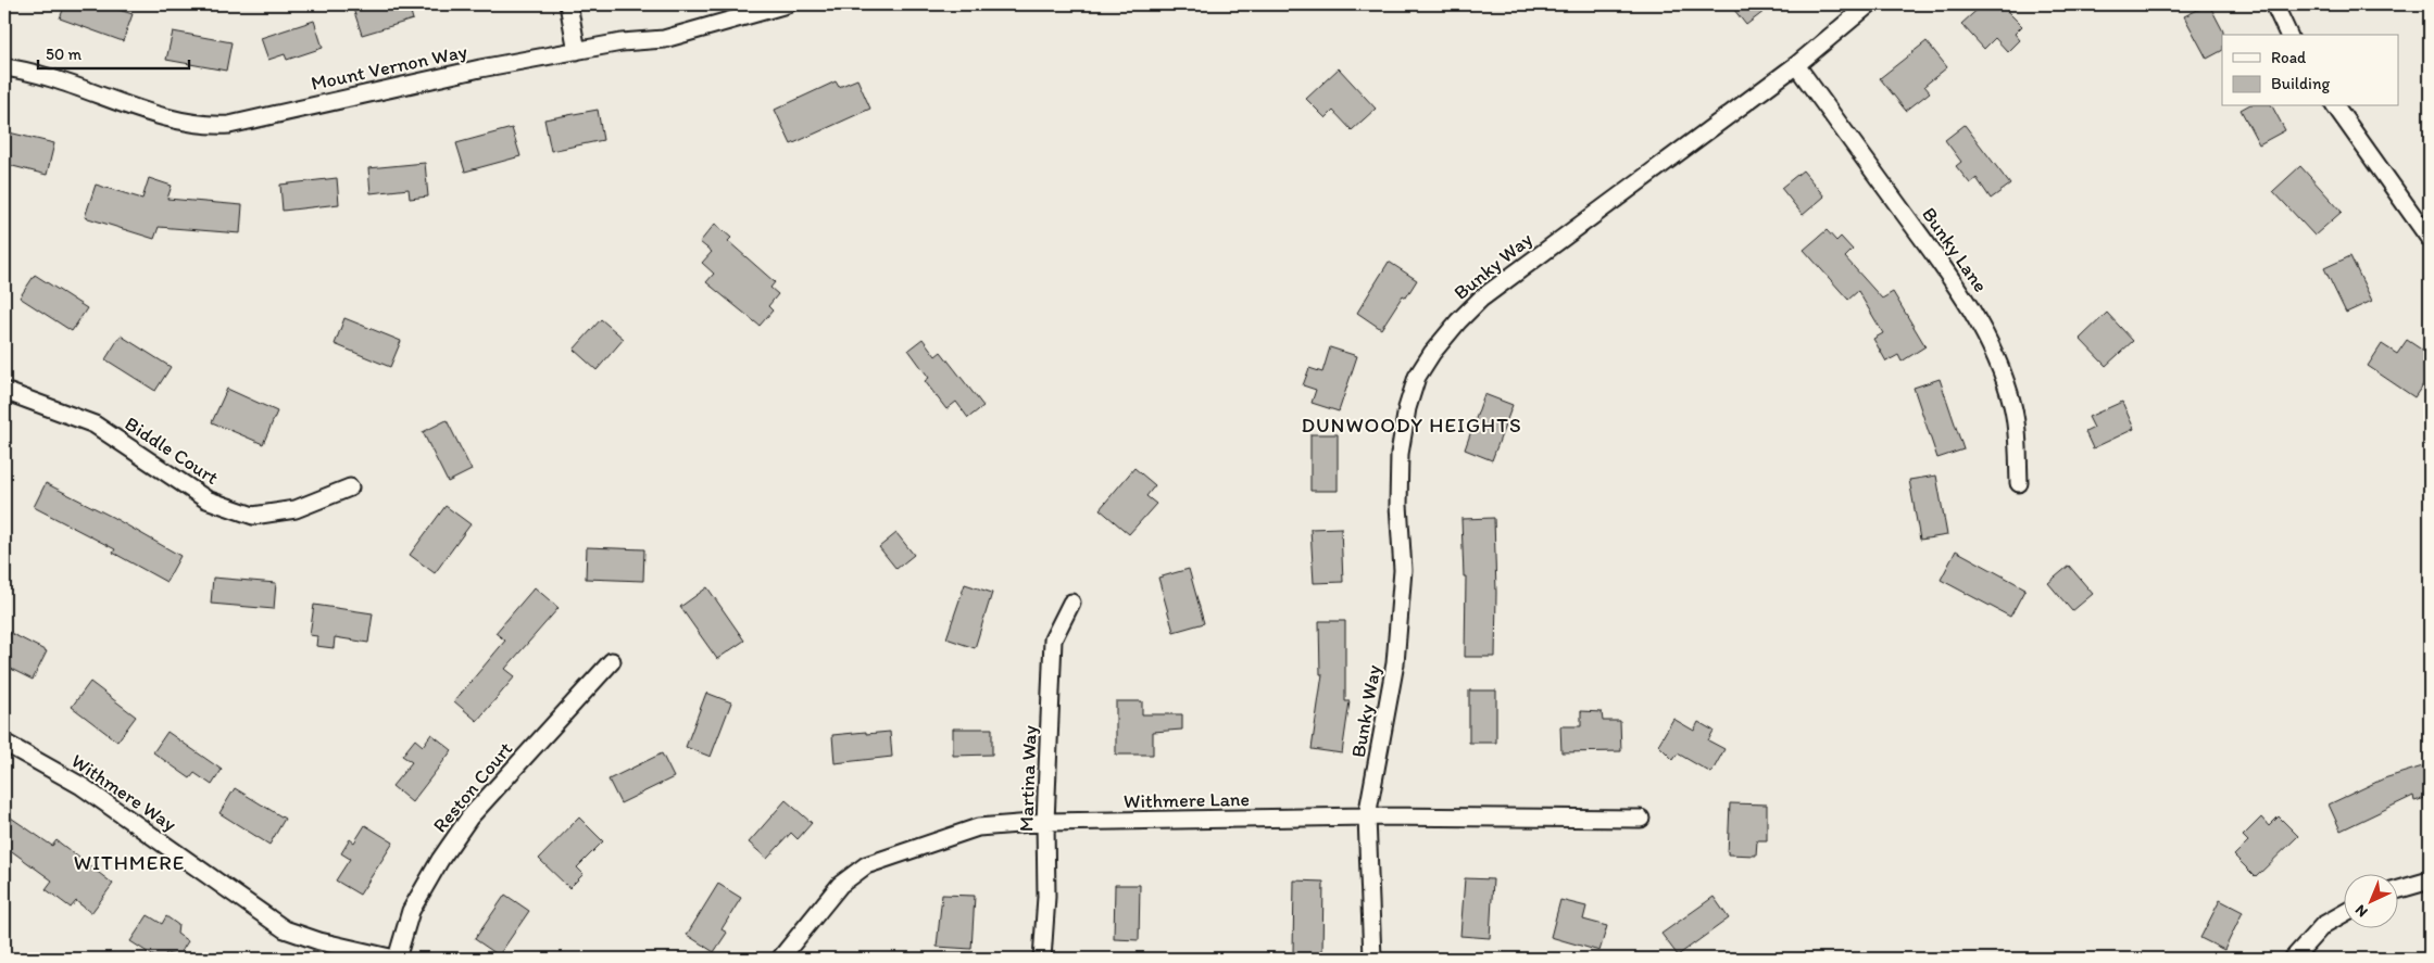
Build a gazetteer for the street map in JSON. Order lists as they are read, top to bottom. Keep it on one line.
{"streets":{"street":["Mount Vernon Way","Bunky Lane","Bunky Way","Biddle Court","Martina Way","Reston Court","Withmere Way","Withmere Lane"]},"crossings":[["Bunky Lane","Bunky Way"],["Bunky Way","Withmere Lane"],["Martina Way","Withmere Lane"],["Reston Court","Withmere Way"]],"districts":["DUNWOODY HEIGHTS","WITHMERE"],"legend":["Road","Building"],"scale_bar":"50 m","north":"bottom left"}
